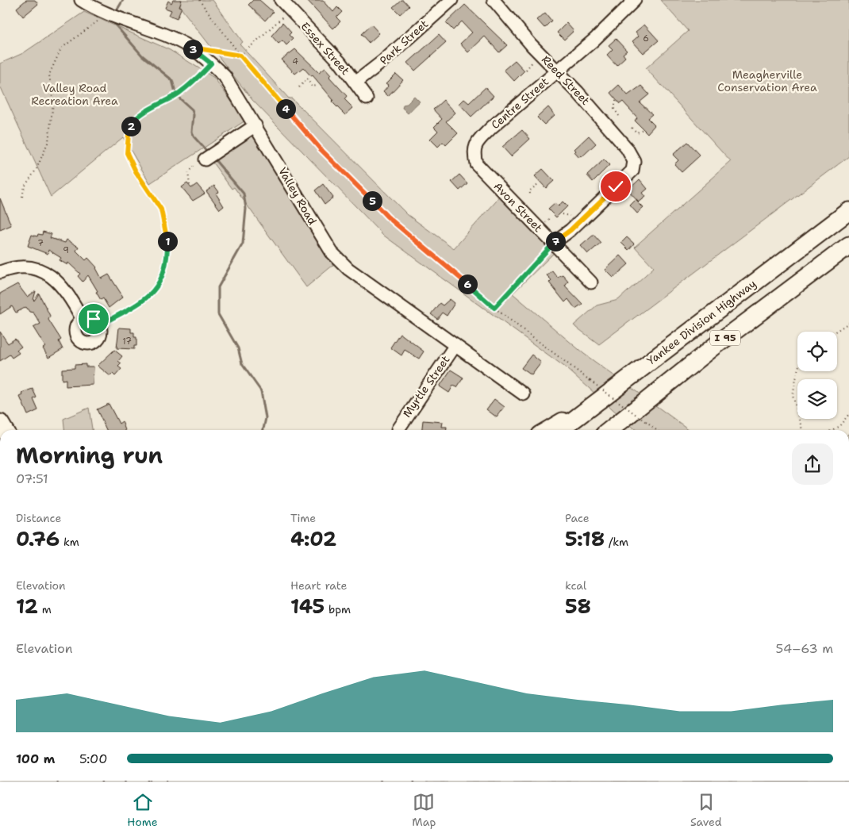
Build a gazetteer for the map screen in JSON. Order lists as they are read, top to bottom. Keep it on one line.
{"streets":{"highway":["Yankee Division Highway","I 95"],"street":["Park Street","Essex Street","Reed Street","Centre Street","Valley Road","Avon Street","Myrtle Street"]},"crossings":[["Park Street","Essex Street"],["Reed Street","Centre Street"],["Reed Street","Avon Street"],["Centre Street","Avon Street"],["Valley Road","Myrtle Street"]],"parks":["Meagherville Conservation Area","Valley Road Recreation Area"],"house_numbers":["6","4","7","9","17"],"page":{"pins":["3","4","2","5","1","7","6"],"heading":["Morning run","07:51"],"stats":[["Distance","0.76 km"],["Time","4:02"],["Pace","5:18 /km"],["Elevation","12 m"],["Heart rate","145 bpm"],["kcal","58"]],"chart":["Elevation","54–63 m"],"list":[{"name":"100 m","note":"5:00"}],"tabs":["Home","Map","Saved"]}}
